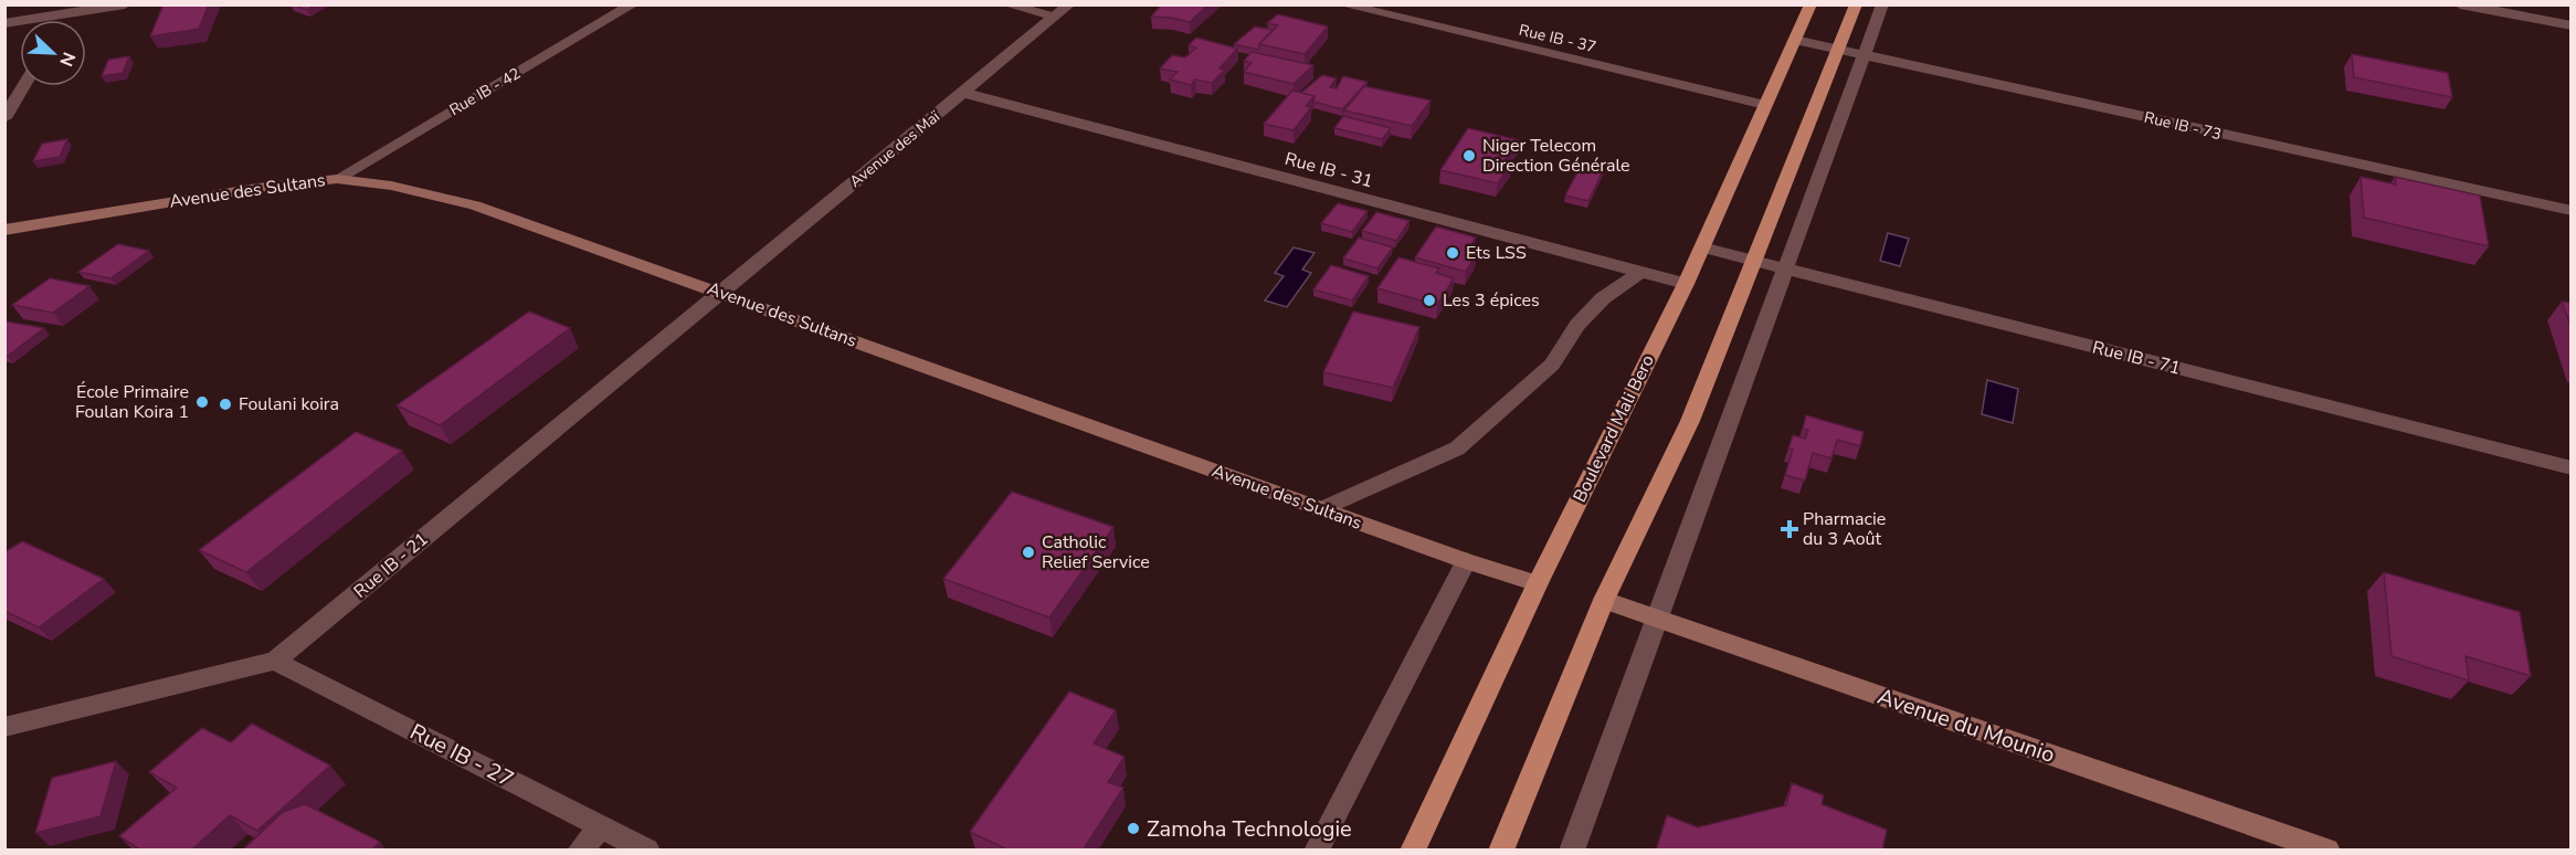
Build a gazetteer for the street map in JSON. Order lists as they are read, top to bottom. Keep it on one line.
{"streets":{"main road":["Boulevard Mali Bero"],"street":["Rue IB - 37","Rue IB - 42","Rue IB - 73","Avenue des Maï","Rue IB - 31","Avenue des Sultans","Rue IB - 71","Rue IB - 21","Avenue du Mounio","Rue IB - 27"]},"crossings":[["Rue IB - 37","Boulevard Mali Bero"],["Rue IB - 42","Avenue des Sultans"],["Rue IB - 73","Boulevard Mali Bero"],["Avenue des Maï","Rue IB - 31"],["Avenue des Maï","Avenue des Sultans"],["Avenue des Maï","Rue IB - 21"],["Rue IB - 31","Boulevard Mali Bero"],["Avenue des Sultans","Boulevard Mali Bero"],["Avenue des Sultans","Rue IB - 21"],["Rue IB - 71","Boulevard Mali Bero"],["Rue IB - 21","Rue IB - 27"]],"places":{"other":["Niger Telecom Direction Générale","Ets LSS","Les 3 épices","École Primaire Foulan Koira 1","Foulani koira","Catholic Relief Service","Zamoha Technologie"],"health":["Pharmacie du 3 Août"]},"north":"bottom right"}
